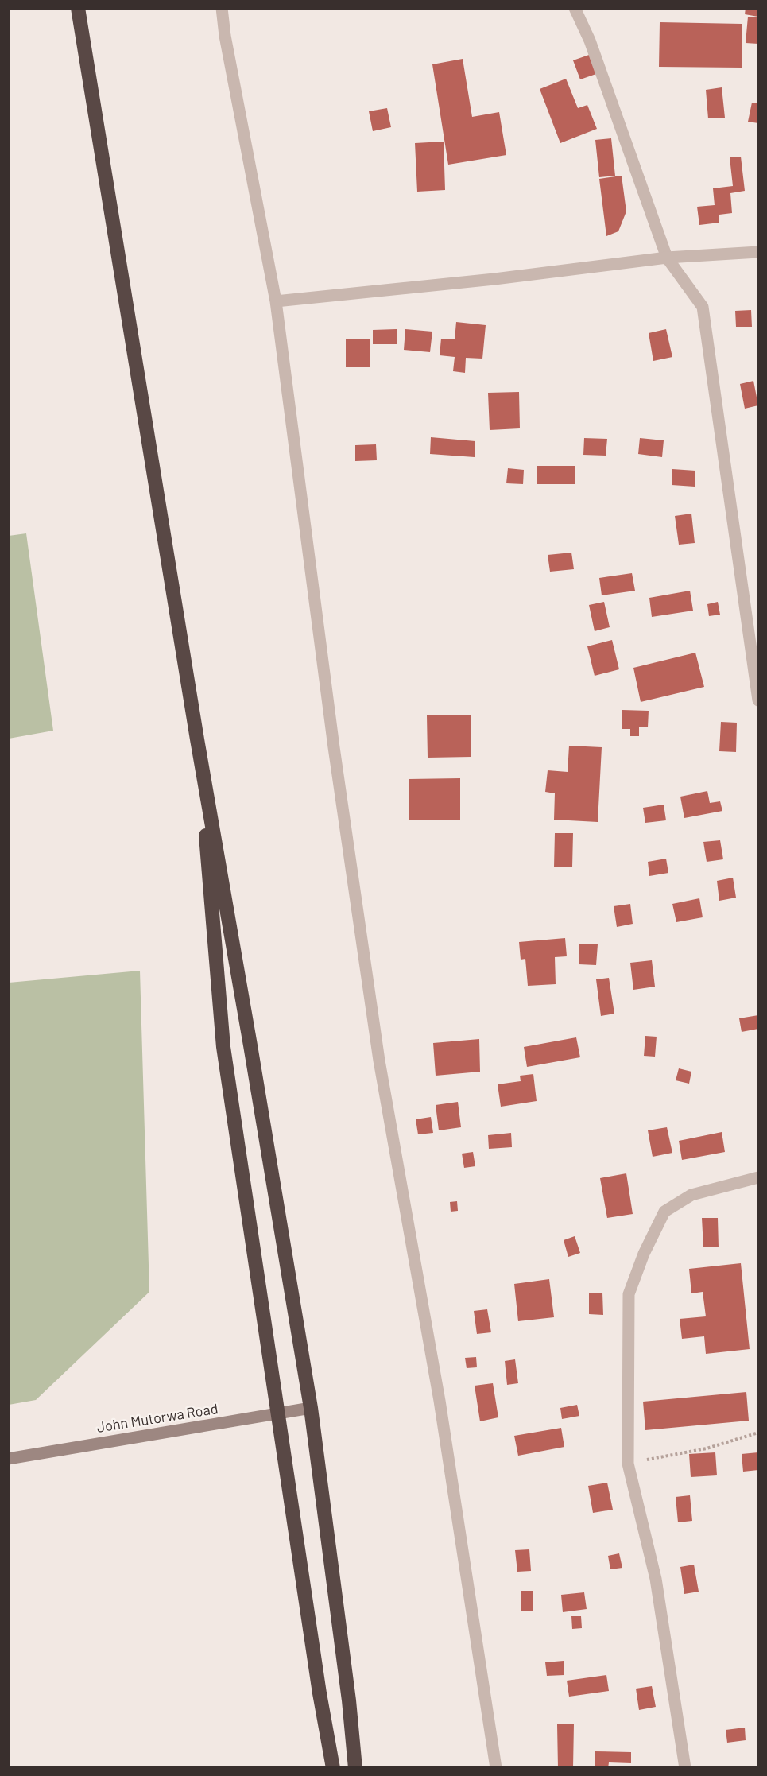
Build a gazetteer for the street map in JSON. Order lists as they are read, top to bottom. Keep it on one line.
{"streets":{"street":["John Mutorwa Road"]}}
